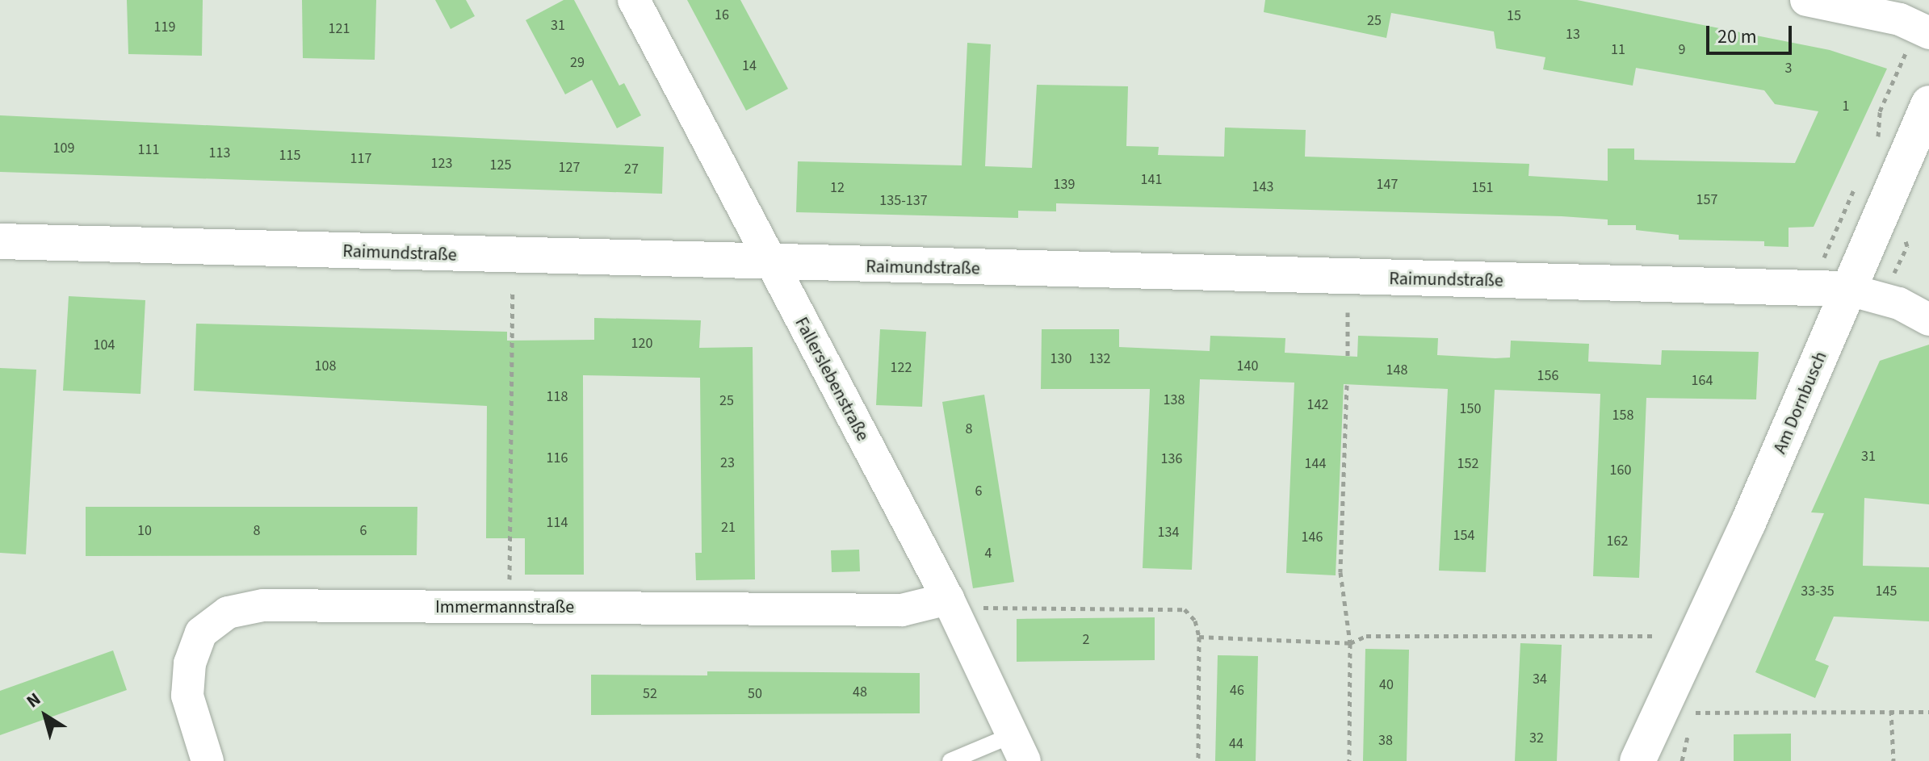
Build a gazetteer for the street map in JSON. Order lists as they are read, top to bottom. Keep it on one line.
{"streets":{"street":["Raimundstraße","Fallerslebenstraße","Am Dornbusch","Immermannstraße"]},"crossings":[["Raimundstraße","Fallerslebenstraße"],["Raimundstraße","Am Dornbusch"],["Fallerslebenstraße","Immermannstraße"]],"house_numbers":["16","15","25","31","119","121","13","11","9","29","14","3","1","109","111","113","115","117","123","125","127","27","141","139","147","143","12","151","157","135-137","120","104","130","132","108","140","122","148","156","164","118","138","25","142","150","158","8","31","116","136","23","144","152","160","6","114","21","10","8","6","134","154","146","162","4","33-35","145","2","34","40","46","48","52","50","32","38","44"],"scale_bar":"20 m","north":"top left"}
